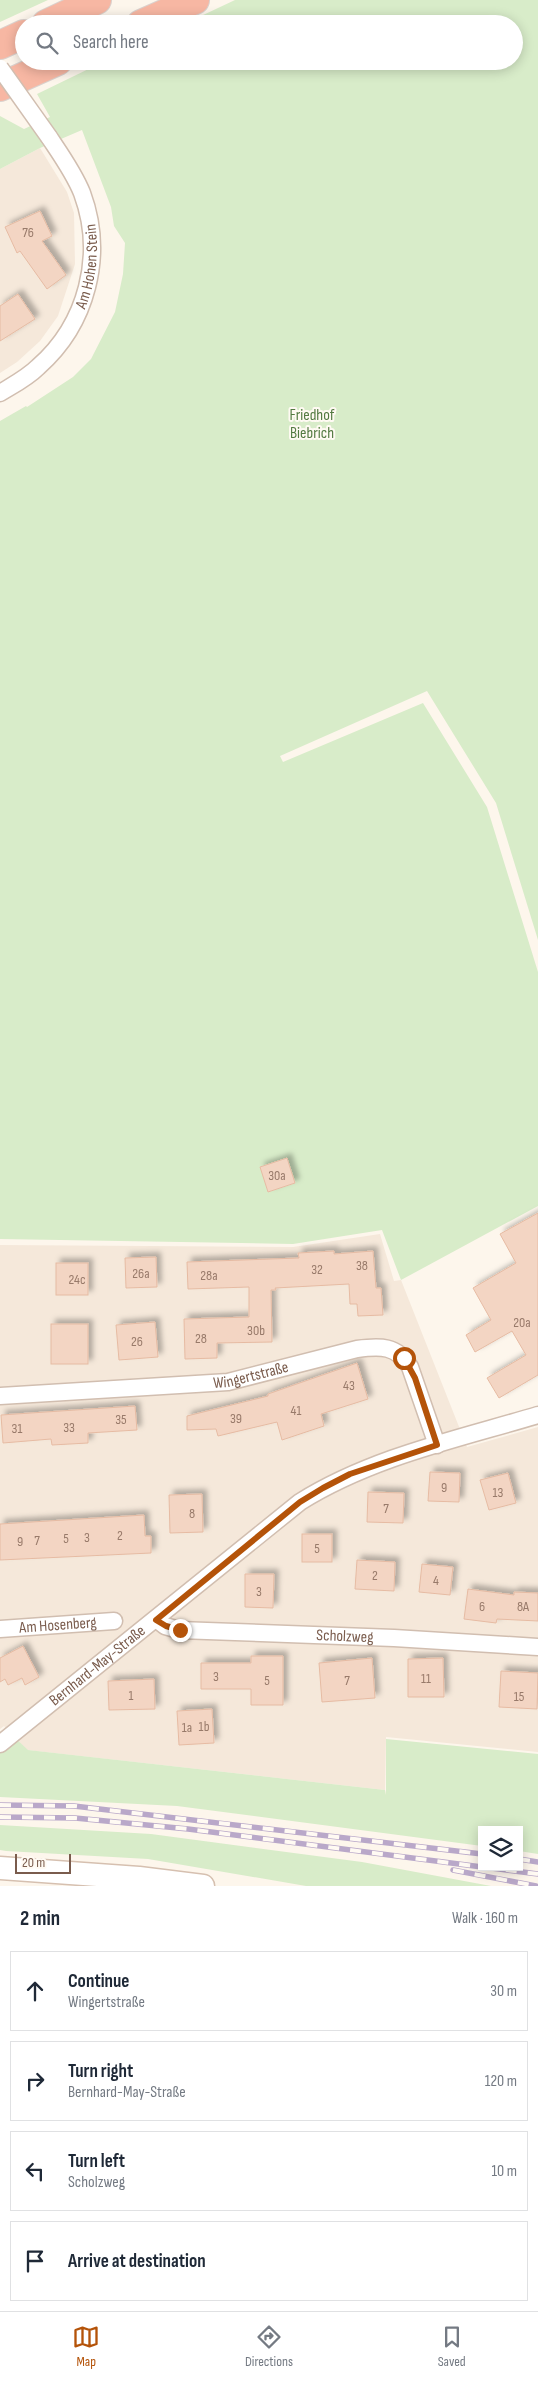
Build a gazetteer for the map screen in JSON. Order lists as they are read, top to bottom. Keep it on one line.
{"streets":{"street":["Am Hohen Stein","Wingertstraße","Am Hosenberg","Scholzweg","Bernhard-May-Straße"]},"crossings":[["Wingertstraße","Bernhard-May-Straße"],["Scholzweg","Bernhard-May-Straße"]],"parks":["Friedhof Biebrich"],"house_numbers":["76","30a","38","32","26a","28a","24c","20a","30b","28","26","43","41","39","35","33","31","9","13","7","8","2","3","5","7","9","5","2","4","3","6","8A","3","11","5","7","1","15","1b","1a"],"scale_bar":"20 m","page":{"search":"Search here","scale":"20 m","heading":["2 min","Walk · 160 m"],"list":[["Continue","Wingertstraße","30 m"],["Turn right","Bernhard-May-Straße","120 m"],["Turn left","Scholzweg","10 m"],"Arrive at destination"],"nav":["Map","Directions","Saved"]}}
